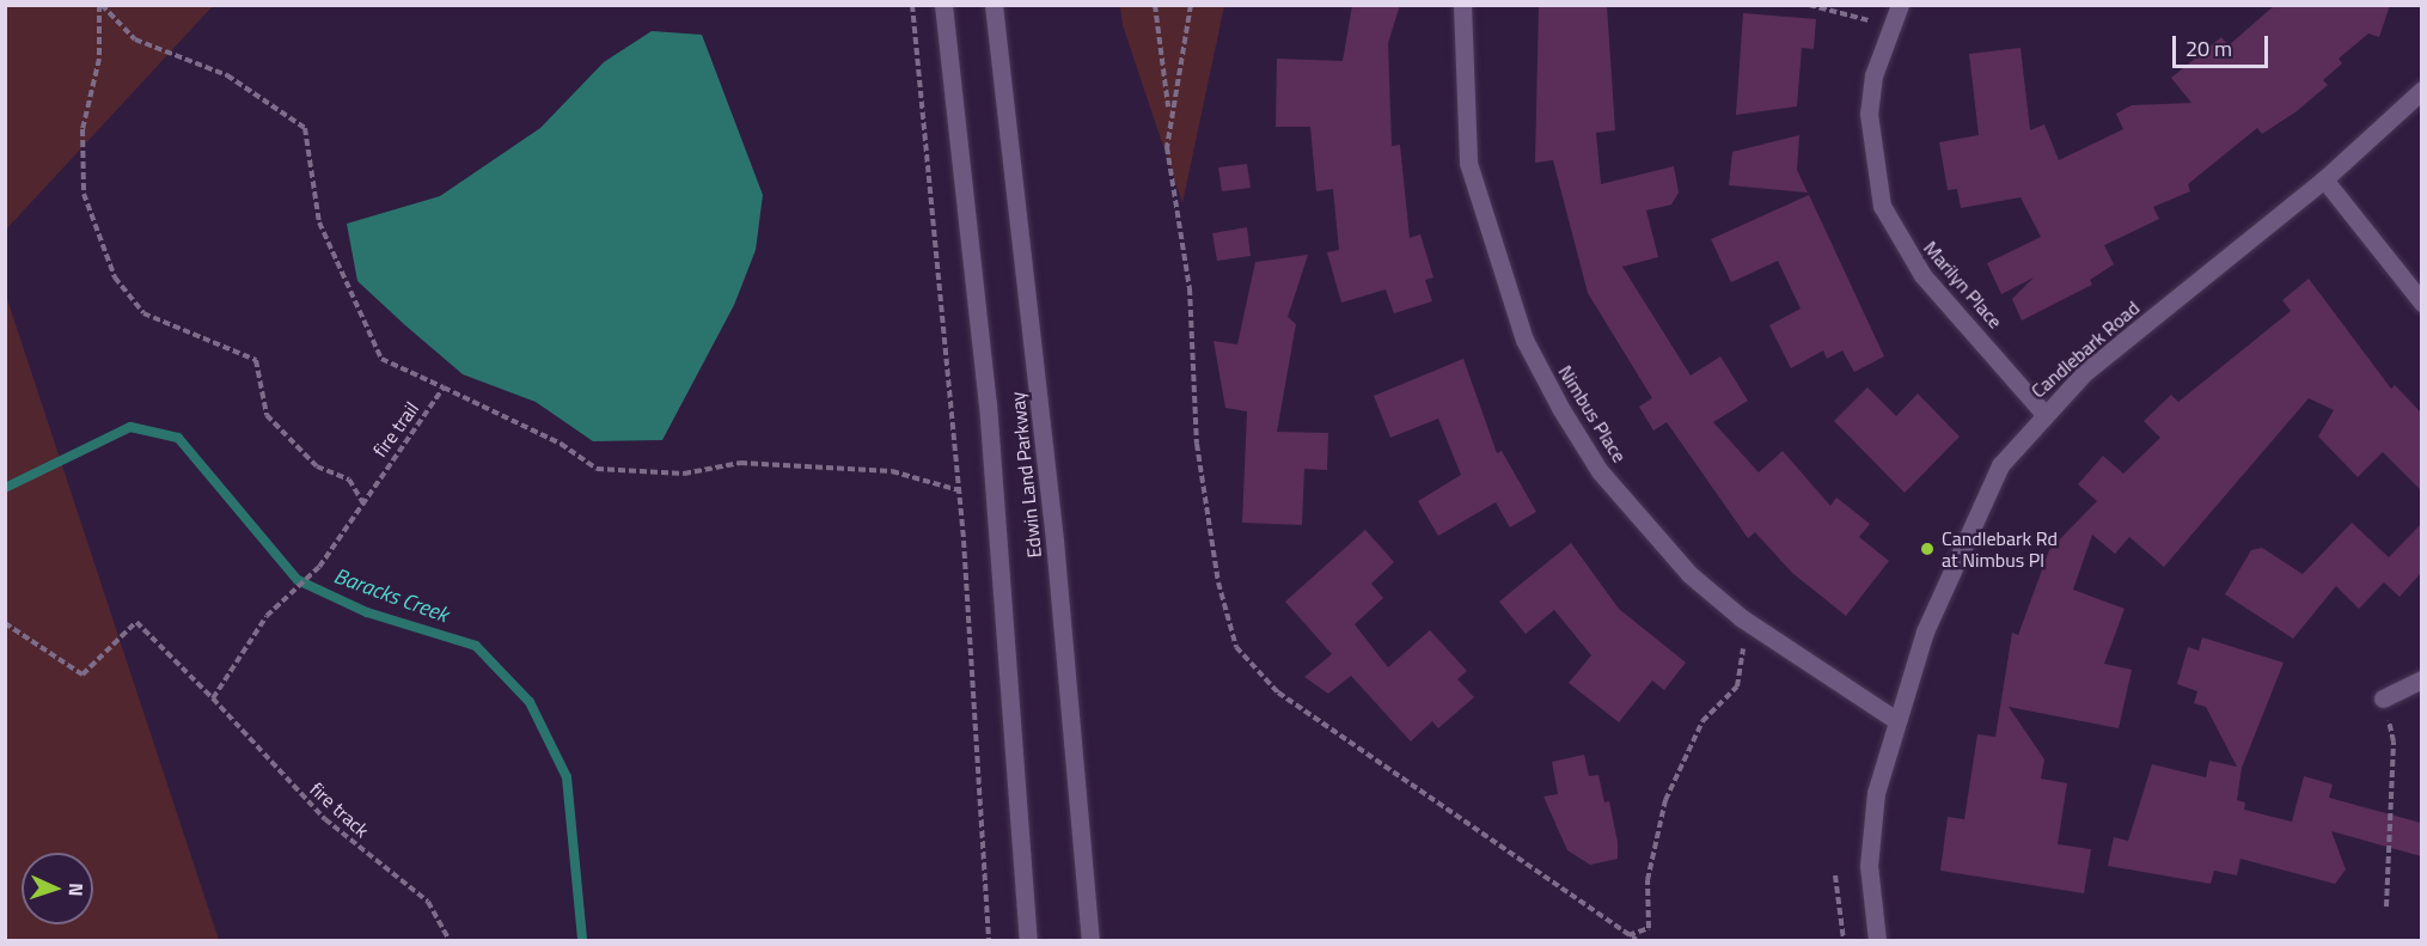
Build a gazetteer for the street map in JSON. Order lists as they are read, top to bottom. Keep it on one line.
{"streets":{"street":["Marilyn Place","Candlebark Road","Nimbus Place","Edwin Land Parkway"],"path":["fire trail","fire track"]},"crossings":[["Marilyn Place","Candlebark Road"],["Candlebark Road","Nimbus Place"],["fire trail","fire track"]],"water":["Baracks Creek"],"places":["Candlebark Rd at Nimbus Pl"],"scale_bar":"20 m","north":"right"}
